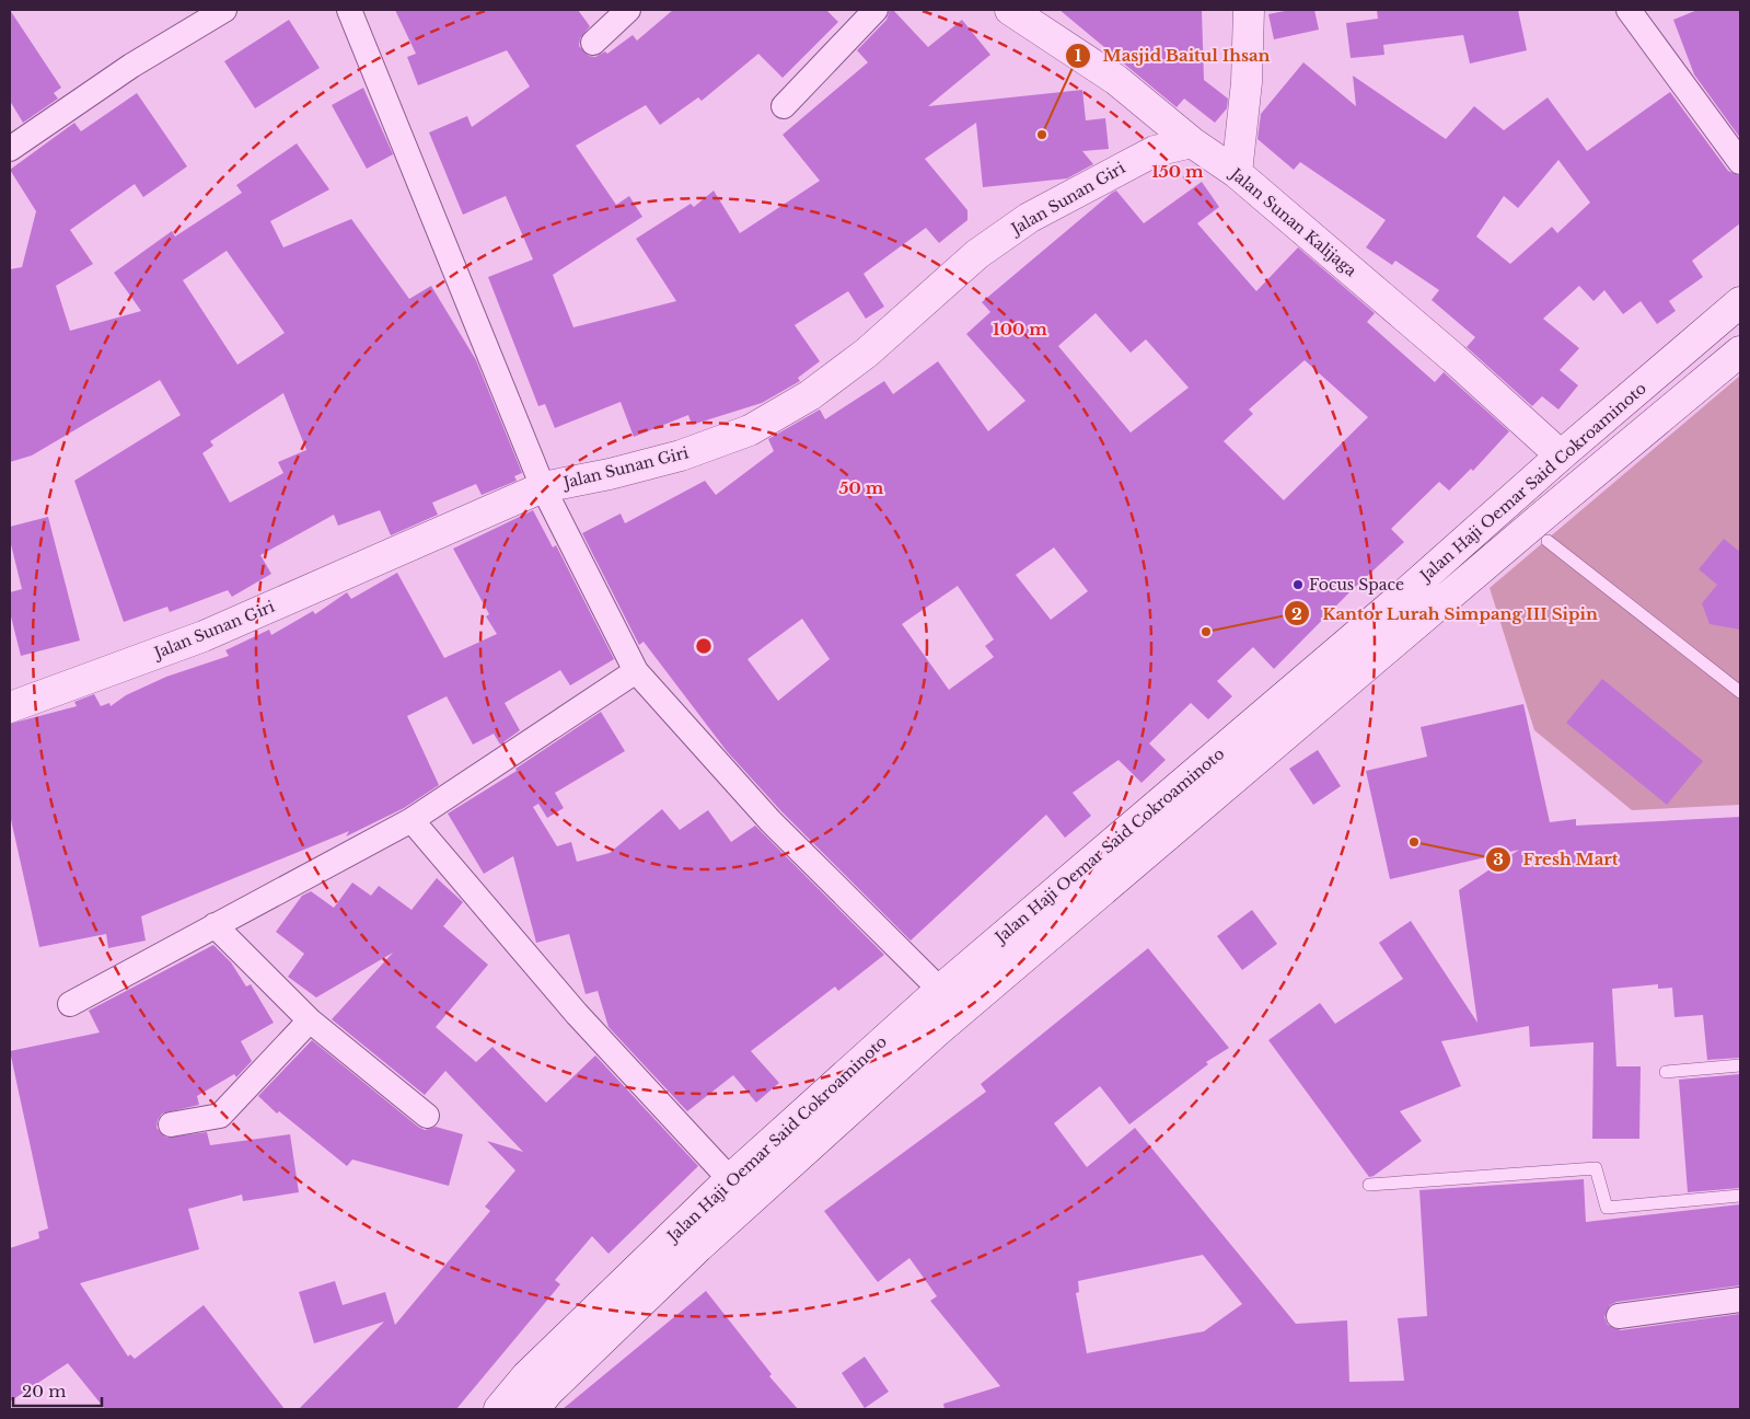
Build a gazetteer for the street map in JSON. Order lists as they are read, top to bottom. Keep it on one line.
{"streets":{"main road":["Jalan Sunan Giri","Jalan Sunan Kalijaga","Jalan Haji Oemar Said Cokroaminoto"]},"crossings":[["Jalan Sunan Giri","Jalan Sunan Kalijaga"],["Jalan Sunan Kalijaga","Jalan Haji Oemar Said Cokroaminoto"]],"places":["Masjid Baitul Ihsan","Focus Space","Kantor Lurah Simpang III Sipin","Fresh Mart"],"scale_bar":"20 m","rings":["150 m","100 m","50 m"]}
